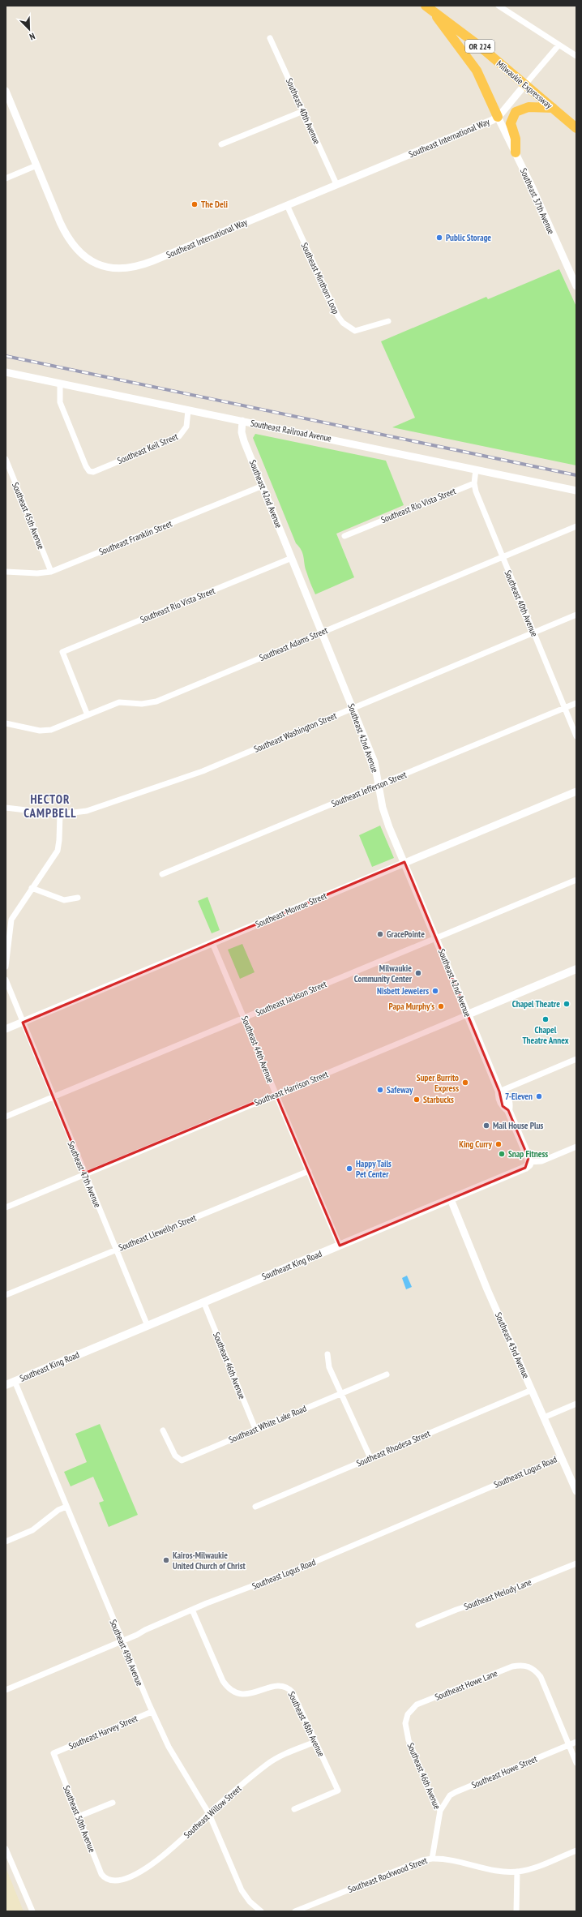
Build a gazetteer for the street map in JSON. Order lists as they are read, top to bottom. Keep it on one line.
{"streets":{"highway":["OR 224","Milwaukie Expressway"],"main road":["Southeast 42nd Avenue","Southeast Harrison Street","Southeast King Road"],"street":["Southeast 40th Avenue","Southeast International Way","Southeast 37th Avenue","Southeast Minthorn Loop","Southeast Railroad Avenue","Southeast Keil Street","Southeast Rio Vista Street","Southeast 45th Avenue","Southeast Franklin Street","Southeast Adams Street","Southeast Washington Street","Southeast Jefferson Street","Southeast Monroe Street","Southeast Jackson Street","Southeast 44th Avenue","Southeast 47th Avenue","Southeast Llewellyn Street","Southeast 43rd Avenue","Southeast 46th Avenue","Southeast White Lake Road","Southeast Rhodesa Street","Southeast Logus Road","Southeast Melody Lane","Southeast 49th Avenue","Southeast Howe Lane","Southeast 48th Avenue","Southeast Harvey Street","Southeast Howe Street","Southeast Willow Street","Southeast 50th Avenue","Southeast Rockwood Street"]},"crossings":[["Southeast 40th Avenue","Southeast International Way"],["Southeast 40th Avenue","Southeast Railroad Avenue"],["Southeast 40th Avenue","Southeast Rio Vista Street"],["Southeast 40th Avenue","Southeast Adams Street"],["Southeast 40th Avenue","Southeast Washington Street"],["Southeast 40th Avenue","Southeast Jefferson Street"],["Southeast International Way","Southeast 37th Avenue"],["Southeast International Way","Southeast Minthorn Loop"],["Southeast Railroad Avenue","Southeast Keil Street"],["Southeast Railroad Avenue","Southeast 42nd Avenue"],["Southeast 42nd Avenue","Southeast Rio Vista Street"],["Southeast 42nd Avenue","Southeast Franklin Street"],["Southeast 42nd Avenue","Southeast Adams Street"],["Southeast 42nd Avenue","Southeast Washington Street"],["Southeast 42nd Avenue","Southeast Jefferson Street"],["Southeast 42nd Avenue","Southeast Monroe Street"],["Southeast 42nd Avenue","Southeast Jackson Street"],["Southeast 42nd Avenue","Southeast Harrison Street"],["Southeast 42nd Avenue","Southeast King Road"],["Southeast Rio Vista Street","Southeast Adams Street"],["Southeast 45th Avenue","Southeast Franklin Street"],["Southeast Monroe Street","Southeast 44th Avenue"],["Southeast Monroe Street","Southeast 47th Avenue"],["Southeast Jackson Street","Southeast 44th Avenue"],["Southeast Jackson Street","Southeast 47th Avenue"],["Southeast 44th Avenue","Southeast Harrison Street"],["Southeast 44th Avenue","Southeast Llewellyn Street"],["Southeast 44th Avenue","Southeast King Road"],["Southeast Harrison Street","Southeast 47th Avenue"],["Southeast 47th Avenue","Southeast Llewellyn Street"],["Southeast 47th Avenue","Southeast King Road"],["Southeast King Road","Southeast 43rd Avenue"],["Southeast King Road","Southeast 46th Avenue"],["Southeast King Road","Southeast 49th Avenue"],["Southeast 43rd Avenue","Southeast Rhodesa Street"],["Southeast 43rd Avenue","Southeast Logus Road"],["Southeast 46th Avenue","Southeast White Lake Road"],["Southeast 46th Avenue","Southeast Howe Lane"],["Southeast 46th Avenue","Southeast Howe Street"],["Southeast 46th Avenue","Southeast Rockwood Street"],["Southeast Logus Road","Southeast 49th Avenue"],["Southeast Logus Road","Southeast 48th Avenue"],["Southeast 49th Avenue","Southeast Harvey Street"],["Southeast 49th Avenue","Southeast Willow Street"],["Southeast Howe Lane","Southeast Howe Street"],["Southeast 48th Avenue","Southeast Willow Street"],["Southeast Harvey Street","Southeast 50th Avenue"],["Southeast Willow Street","Southeast 50th Avenue"]],"districts":["HECTOR CAMPBELL"],"places":["The Deli","Public Storage","GracePointe","Milwaukie Community Center","Nisbett Jewelers","Chapel Theatre","Papa Murphy's","Chapel Theatre Annex","Super Burrito Express","Safeway","7-Eleven","Starbucks","Mail House Plus","King Curry","Snap Fitness","Happy Tails Pet Center","Kairos-Milwaukie United Church of Christ"],"north":"bottom right"}
